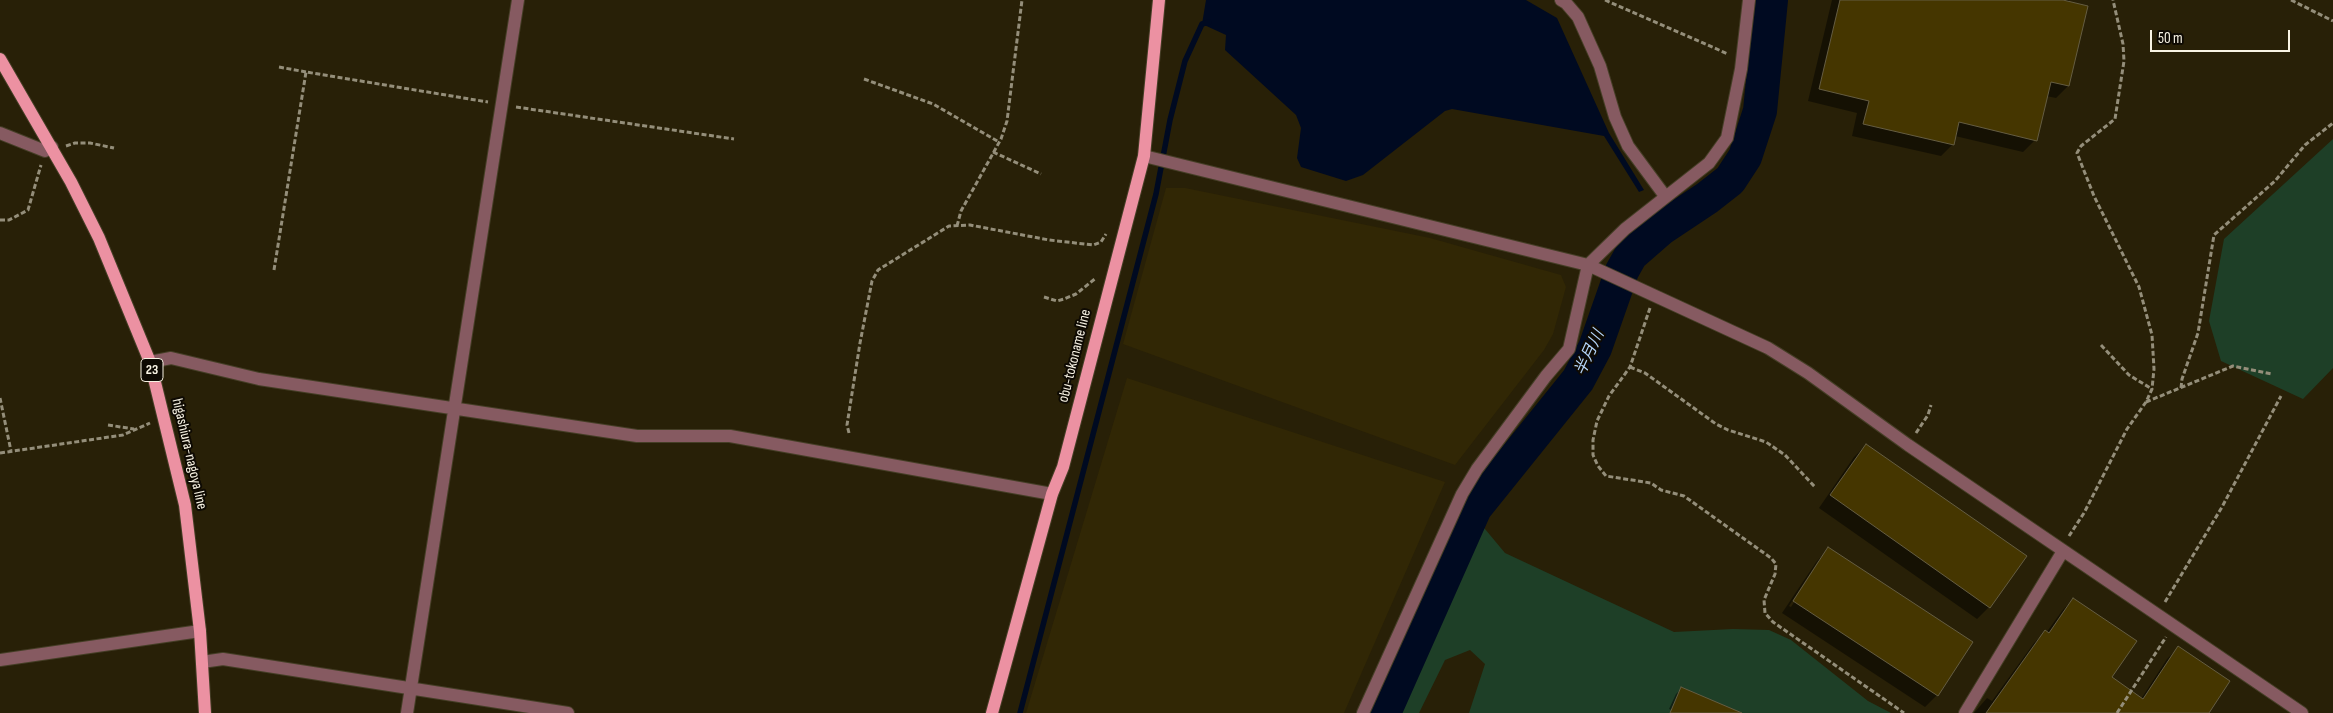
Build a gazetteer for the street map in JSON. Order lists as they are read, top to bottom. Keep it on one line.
{"streets":{"main road":["obu-tokoname line","23","higashiura-nagoya line"]},"water":["半月川"],"scale_bar":"50 m"}
